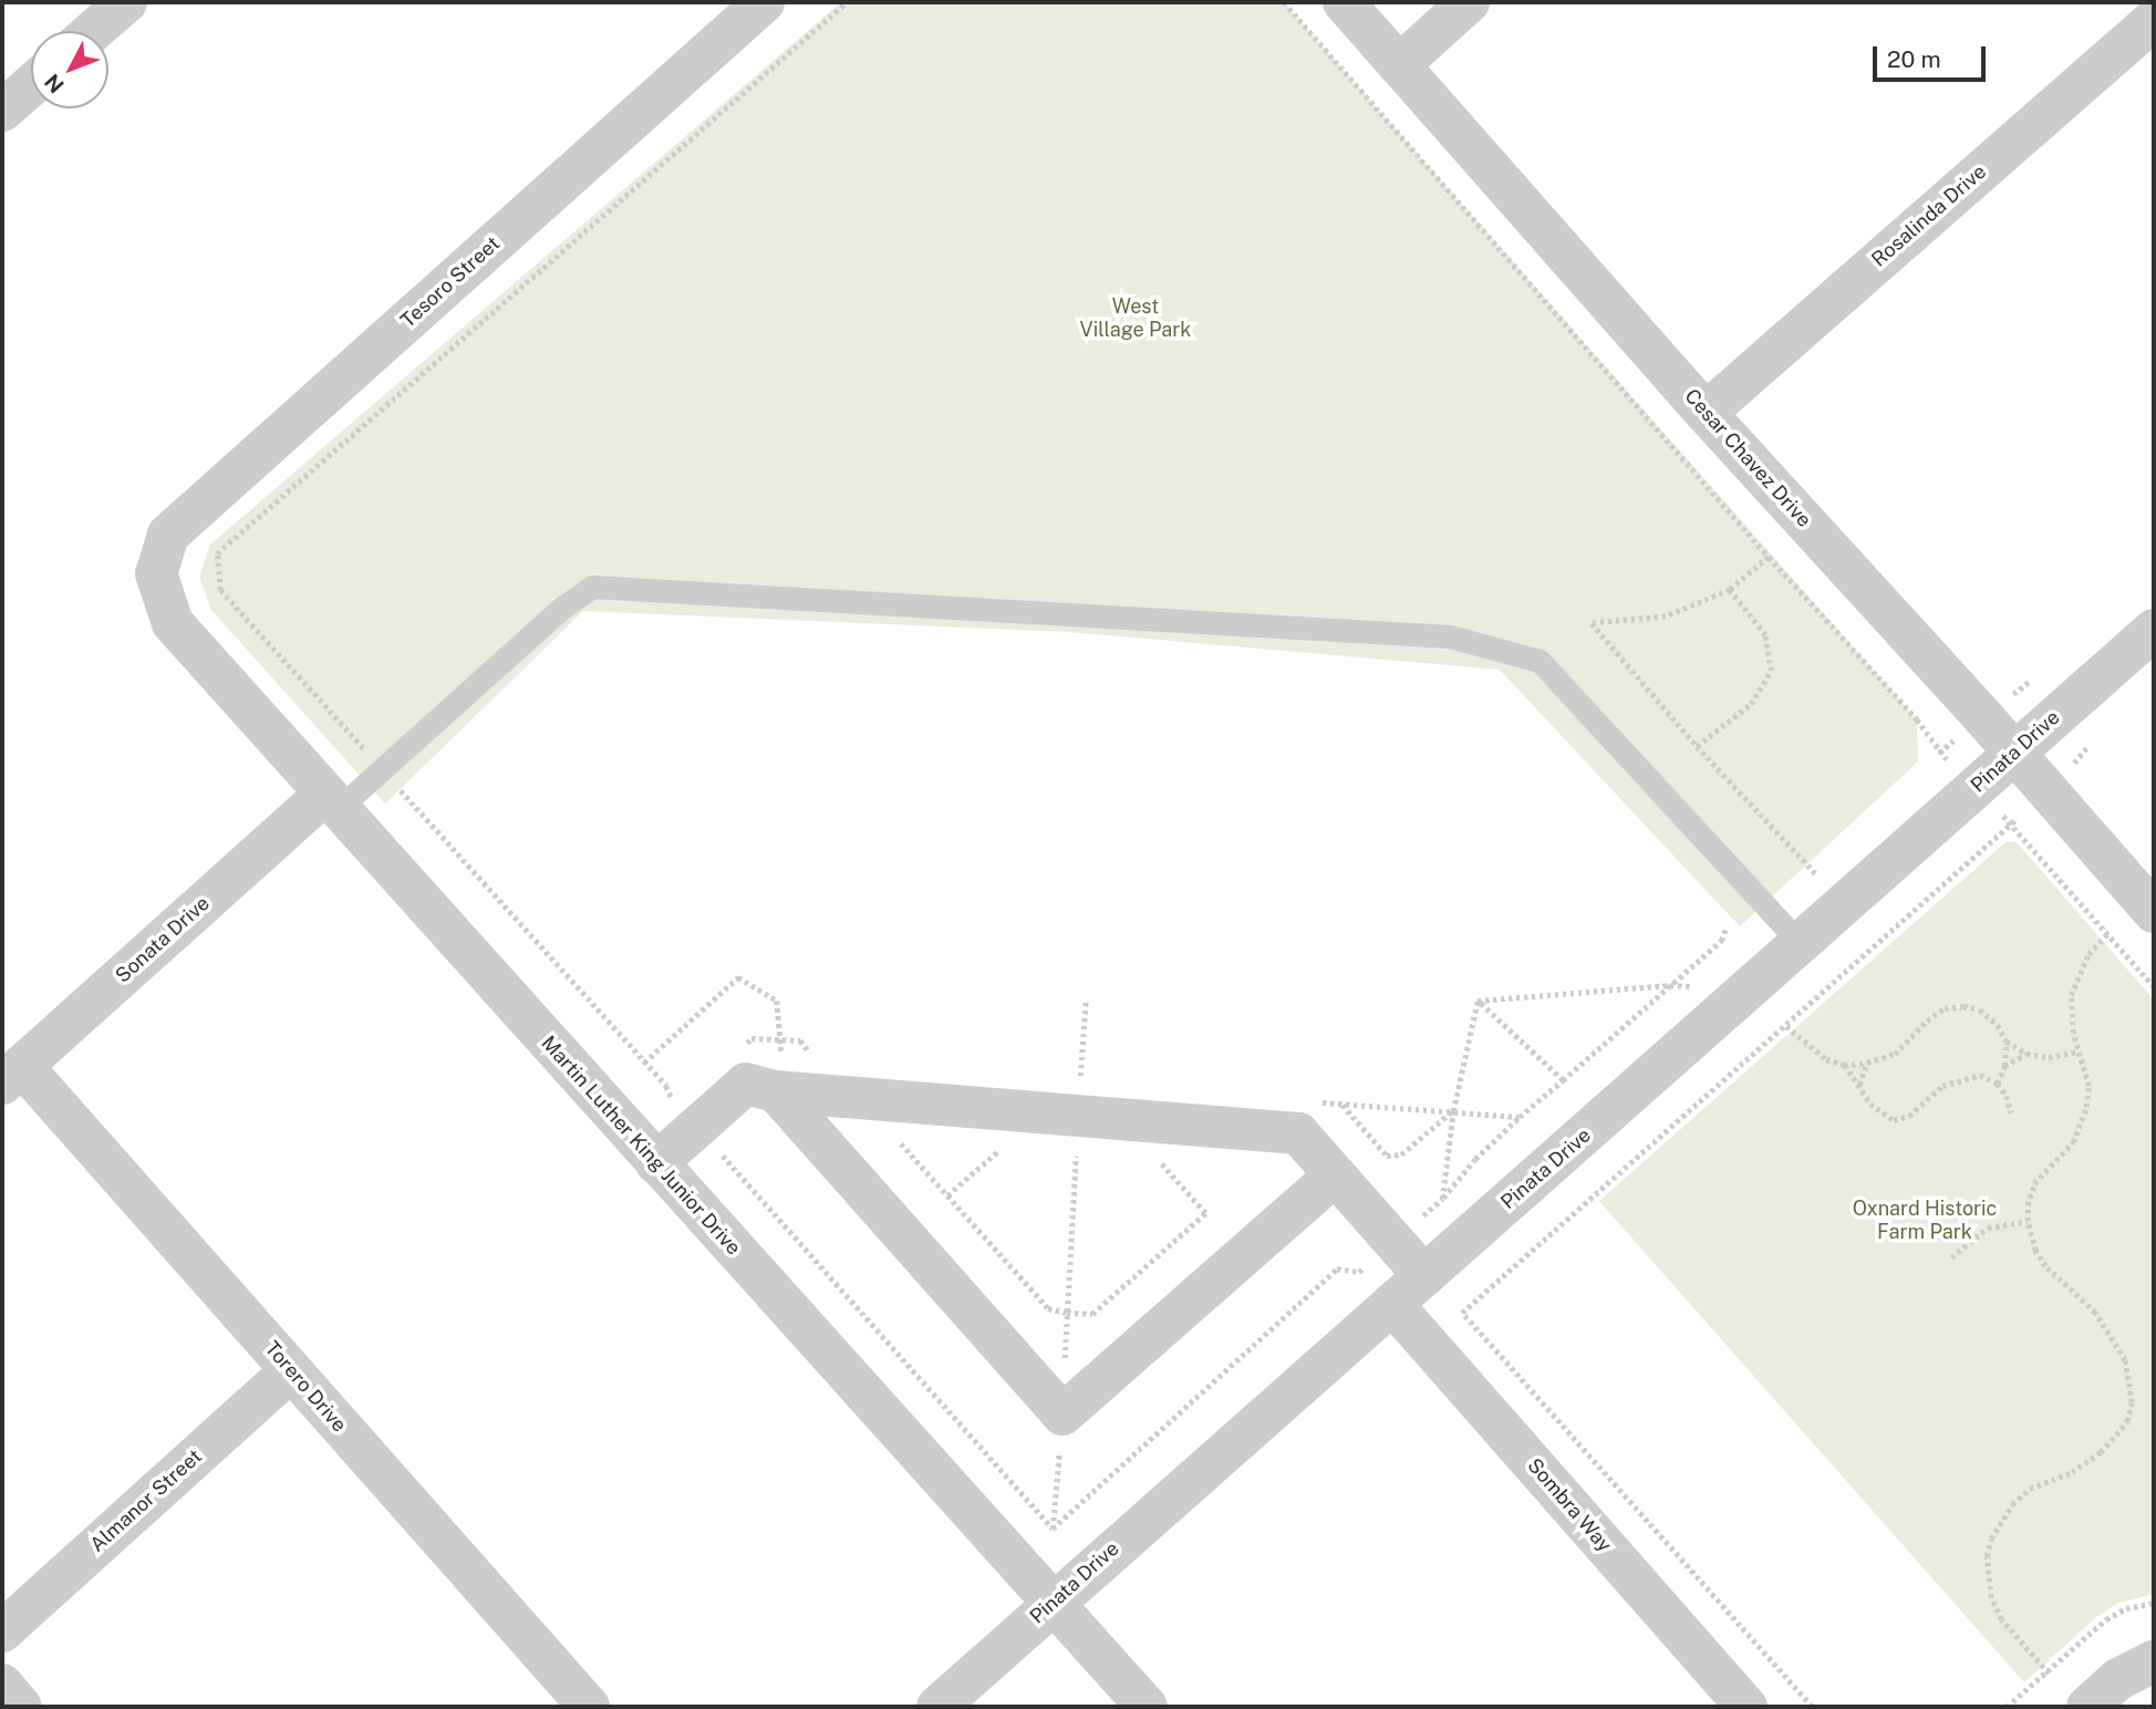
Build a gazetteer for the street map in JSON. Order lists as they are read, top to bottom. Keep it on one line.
{"streets":{"street":["Rosalinda Drive","Tesoro Street","Cesar Chavez Drive","Pinata Drive","Sonata Drive","Martin Luther King Junior Drive","Torero Drive","Almanor Street","Sombra Way"]},"crossings":[["Rosalinda Drive","Cesar Chavez Drive"],["Tesoro Street","Martin Luther King Junior Drive"],["Cesar Chavez Drive","Pinata Drive"],["Pinata Drive","Martin Luther King Junior Drive"],["Pinata Drive","Sombra Way"],["Sonata Drive","Martin Luther King Junior Drive"],["Sonata Drive","Torero Drive"],["Torero Drive","Almanor Street"]],"parks":["West Village Park","Oxnard Historic Farm Park"],"scale_bar":"20 m","north":"bottom left"}
